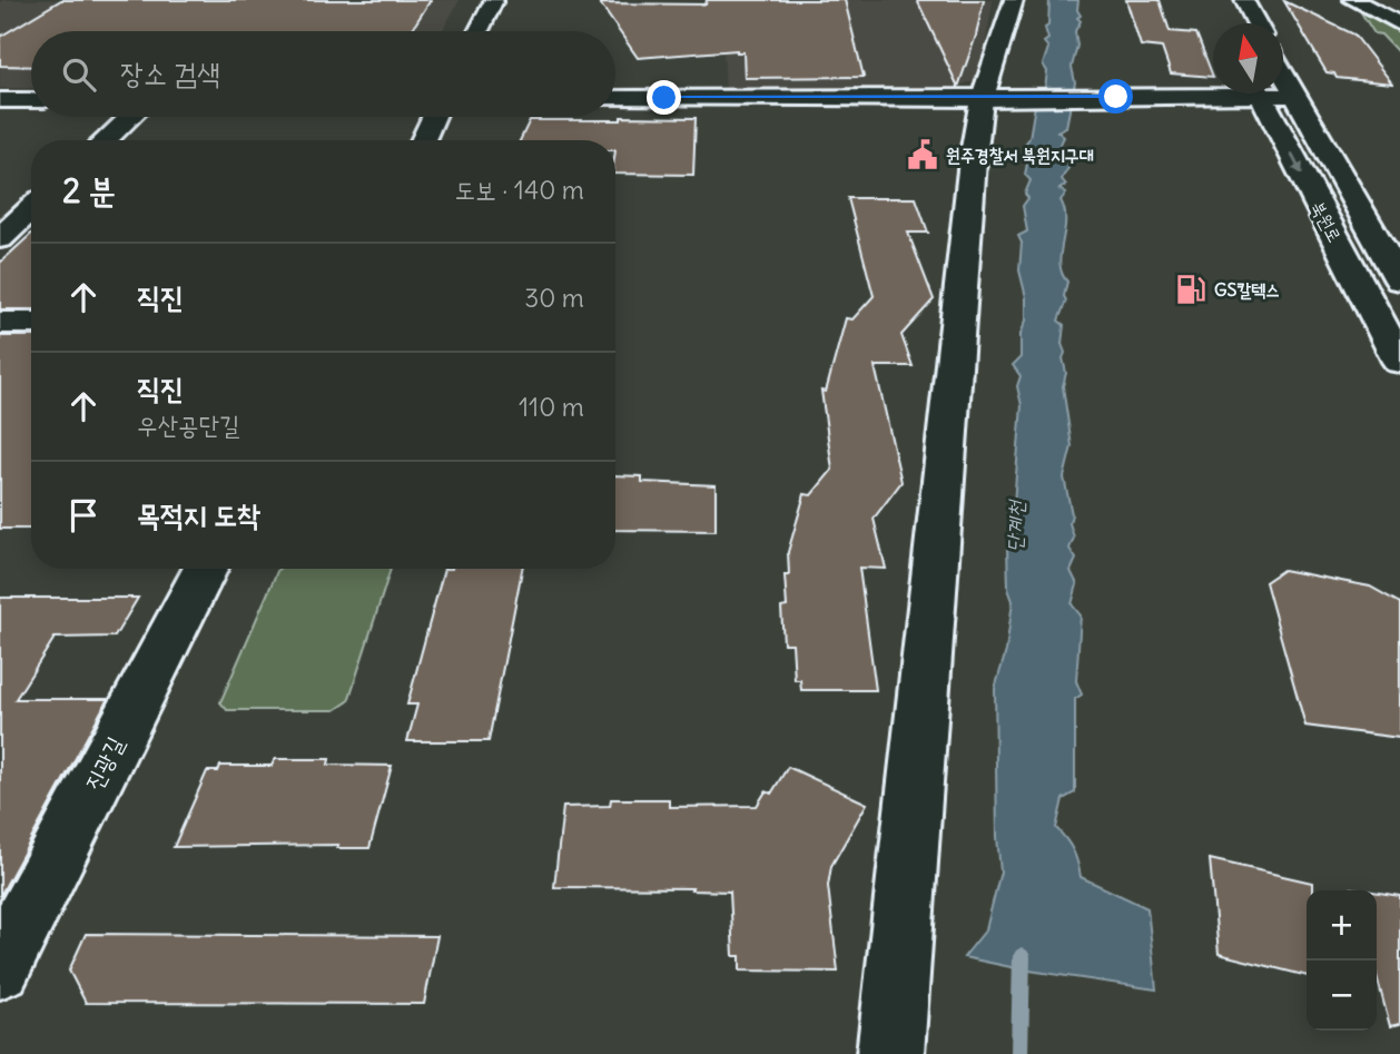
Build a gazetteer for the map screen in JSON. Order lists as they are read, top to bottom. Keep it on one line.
{"streets":{"street":["북원로","진광길"]},"water":["단계천"],"places":{"public building":["원주경찰서 북원지구대"],"fuel station":["GS칼텍스"]},"north":"top","page":{"search":"장소 검색","heading":["2 분","도보 · 140 m"],"list":[["직진","30 m"],["직진","우산공단길","110 m"],"목적지 도착"],"map_buttons":["+","−"]}}
